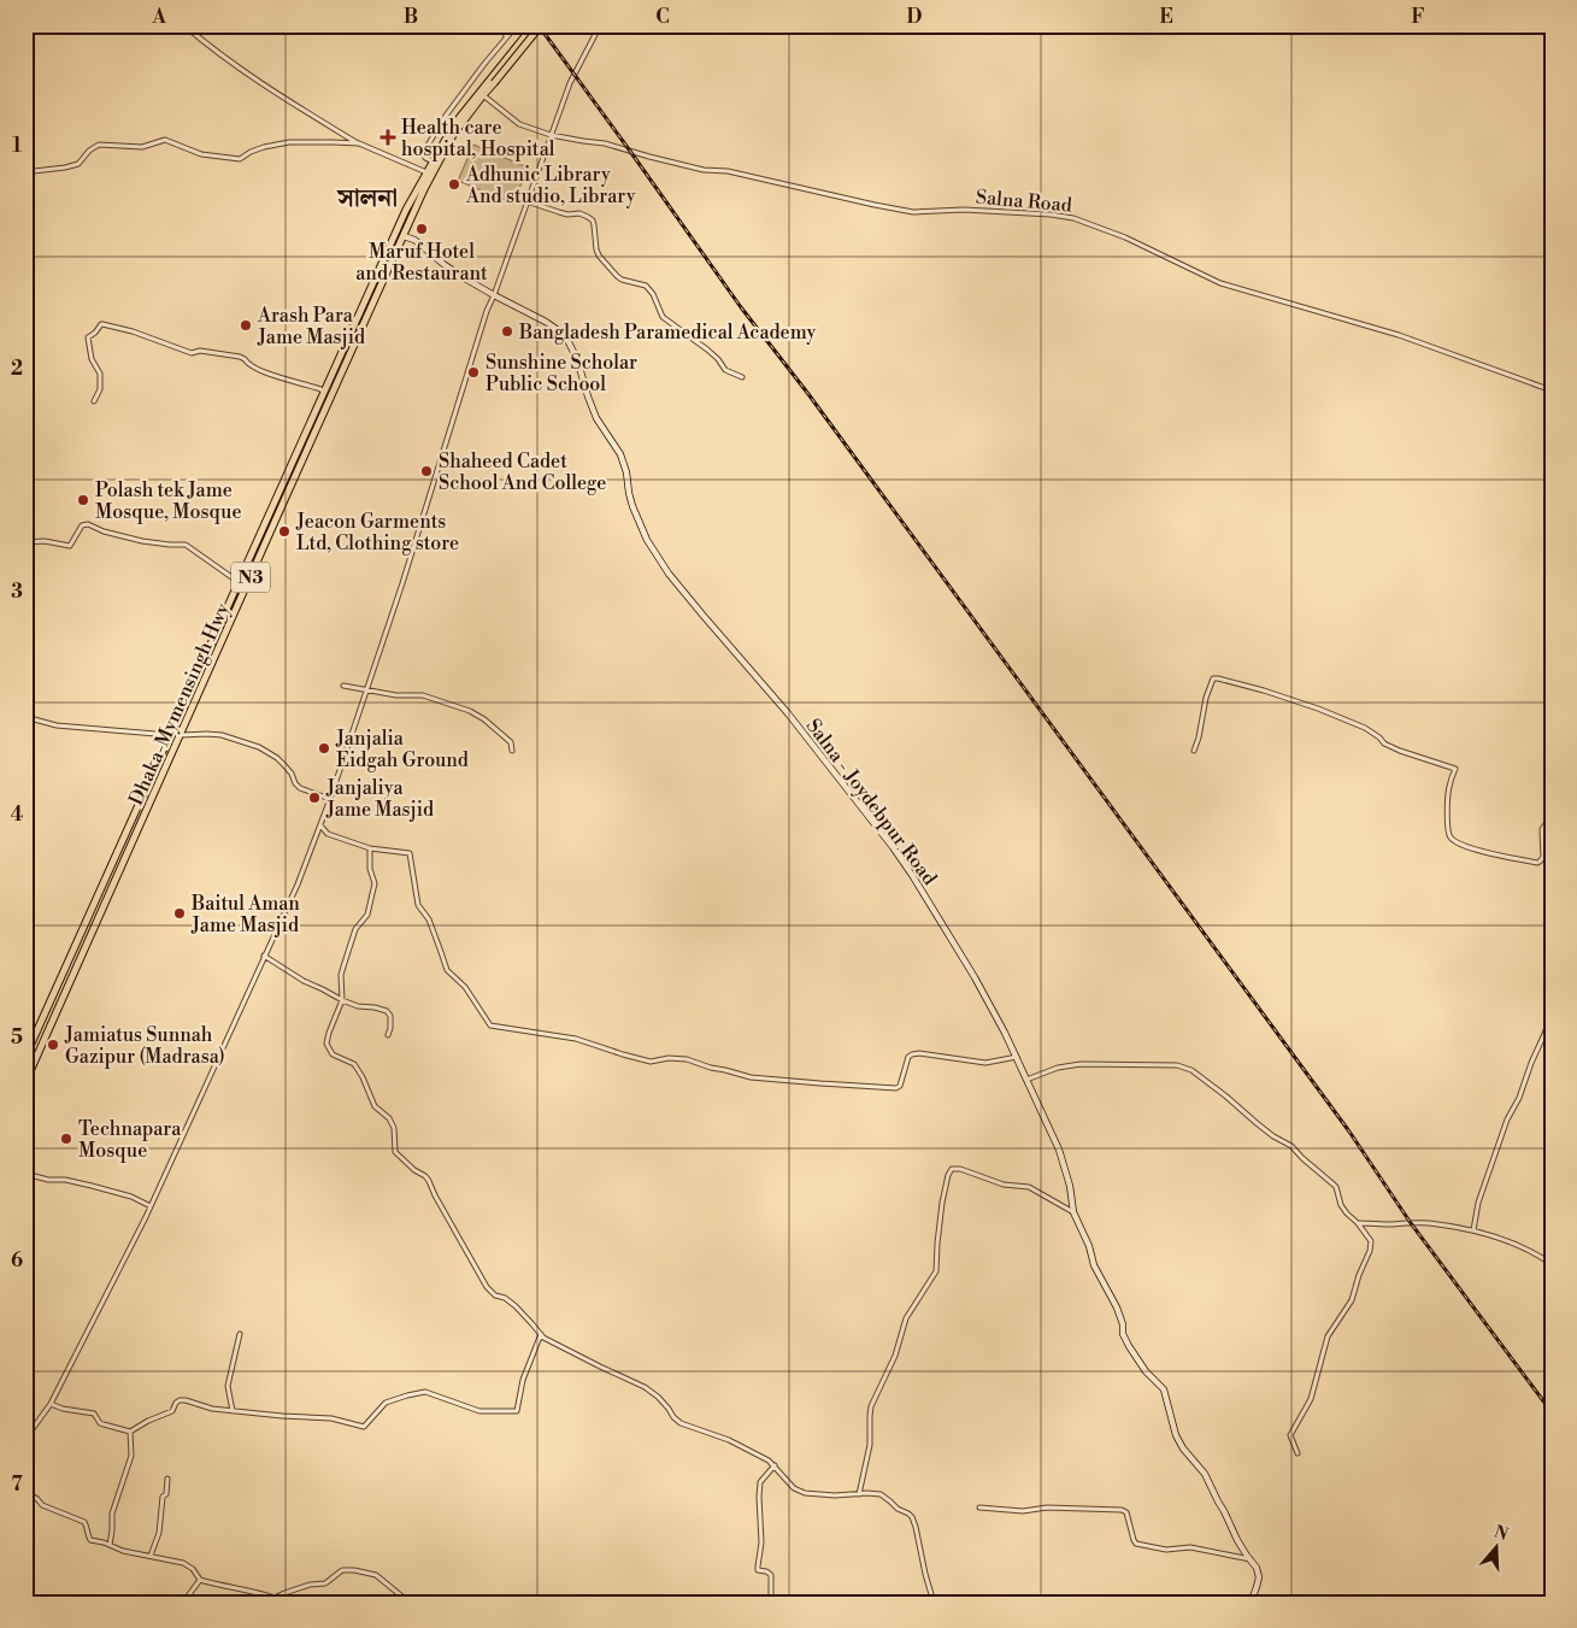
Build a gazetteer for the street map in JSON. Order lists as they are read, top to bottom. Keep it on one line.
{"streets":{"highway":["N3","Dhaka-Mymensingh Hwy"],"main road":["Salna - Joydebpur Road"],"street":["Salna Road"]},"crossings":[["Salna Road","Dhaka-Mymensingh Hwy"],["N3","Dhaka-Mymensingh Hwy"],["Dhaka-Mymensingh Hwy","Salna - Joydebpur Road"]],"districts":["সালনা"],"places":{"health":["Health care hospital, Hospital"],"other":["Adhunic Library And studio, Library","Maruf Hotel and Restaurant","Arash Para Jame Masjid","Bangladesh Paramedical Academy","Sunshine Scholar Public School","Shaheed Cadet School And College","Polash tek Jame Mosque, Mosque","Jeacon Garments Ltd, Clothing store","Janjalia Eidgah Ground","Janjaliya Jame Masjid","Baitul Aman Jame Masjid","Jamiatus Sunnah Gazipur (Madrasa)","Technapara Mosque"]},"north":"top","grid":{"columns":["A","B","C","D","E","F"],"rows":["1","2","3","4","5","6","7"]}}
